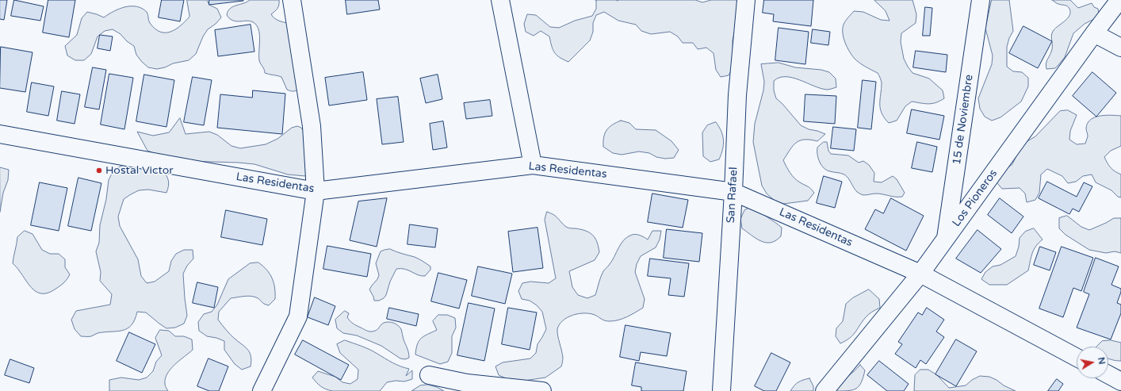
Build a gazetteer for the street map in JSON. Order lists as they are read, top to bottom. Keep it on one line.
{"streets":{"street":["15 de Noviembre","Las Residentas","San Rafael","Los Pioneros"]},"crossings":[["15 de Noviembre","Los Pioneros"],["Las Residentas","San Rafael"],["Las Residentas","Los Pioneros"]],"places":["Hostal Victor"],"north":"right"}
